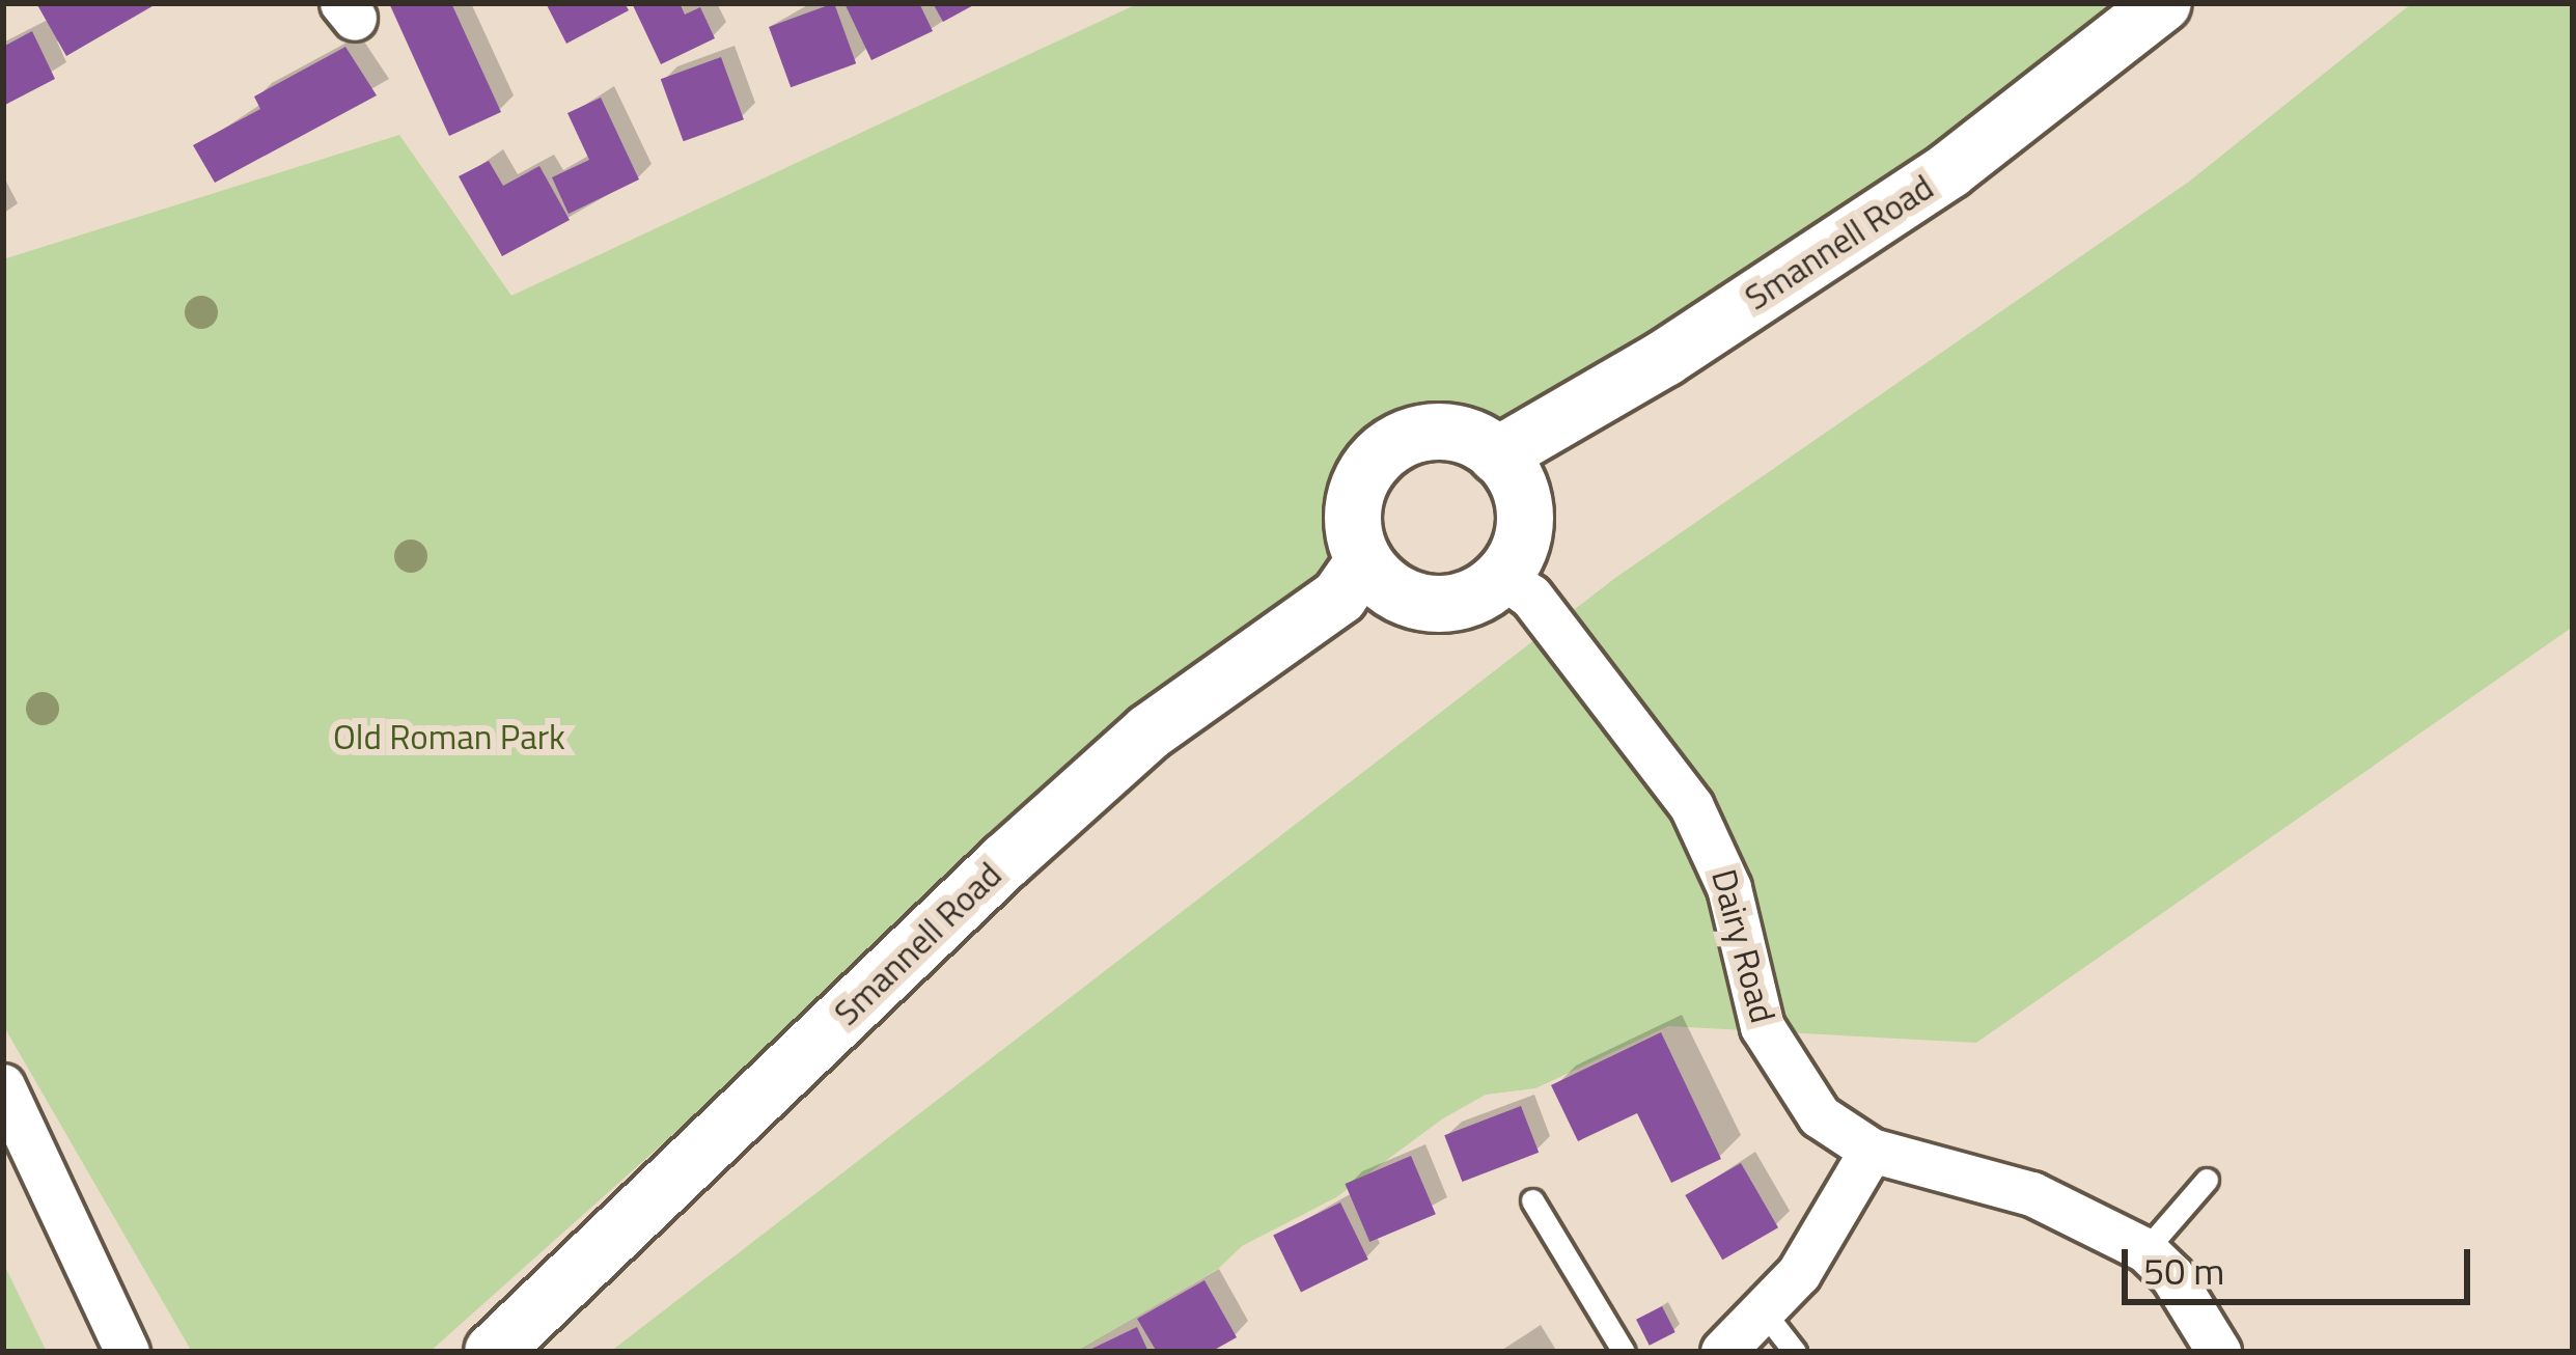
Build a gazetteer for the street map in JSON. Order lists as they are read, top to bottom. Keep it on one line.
{"streets":{"street":["Smannell Road","Dairy Road"]},"crossings":[["Smannell Road","Dairy Road"]],"parks":["Old Roman Park"],"scale_bar":"50 m"}
